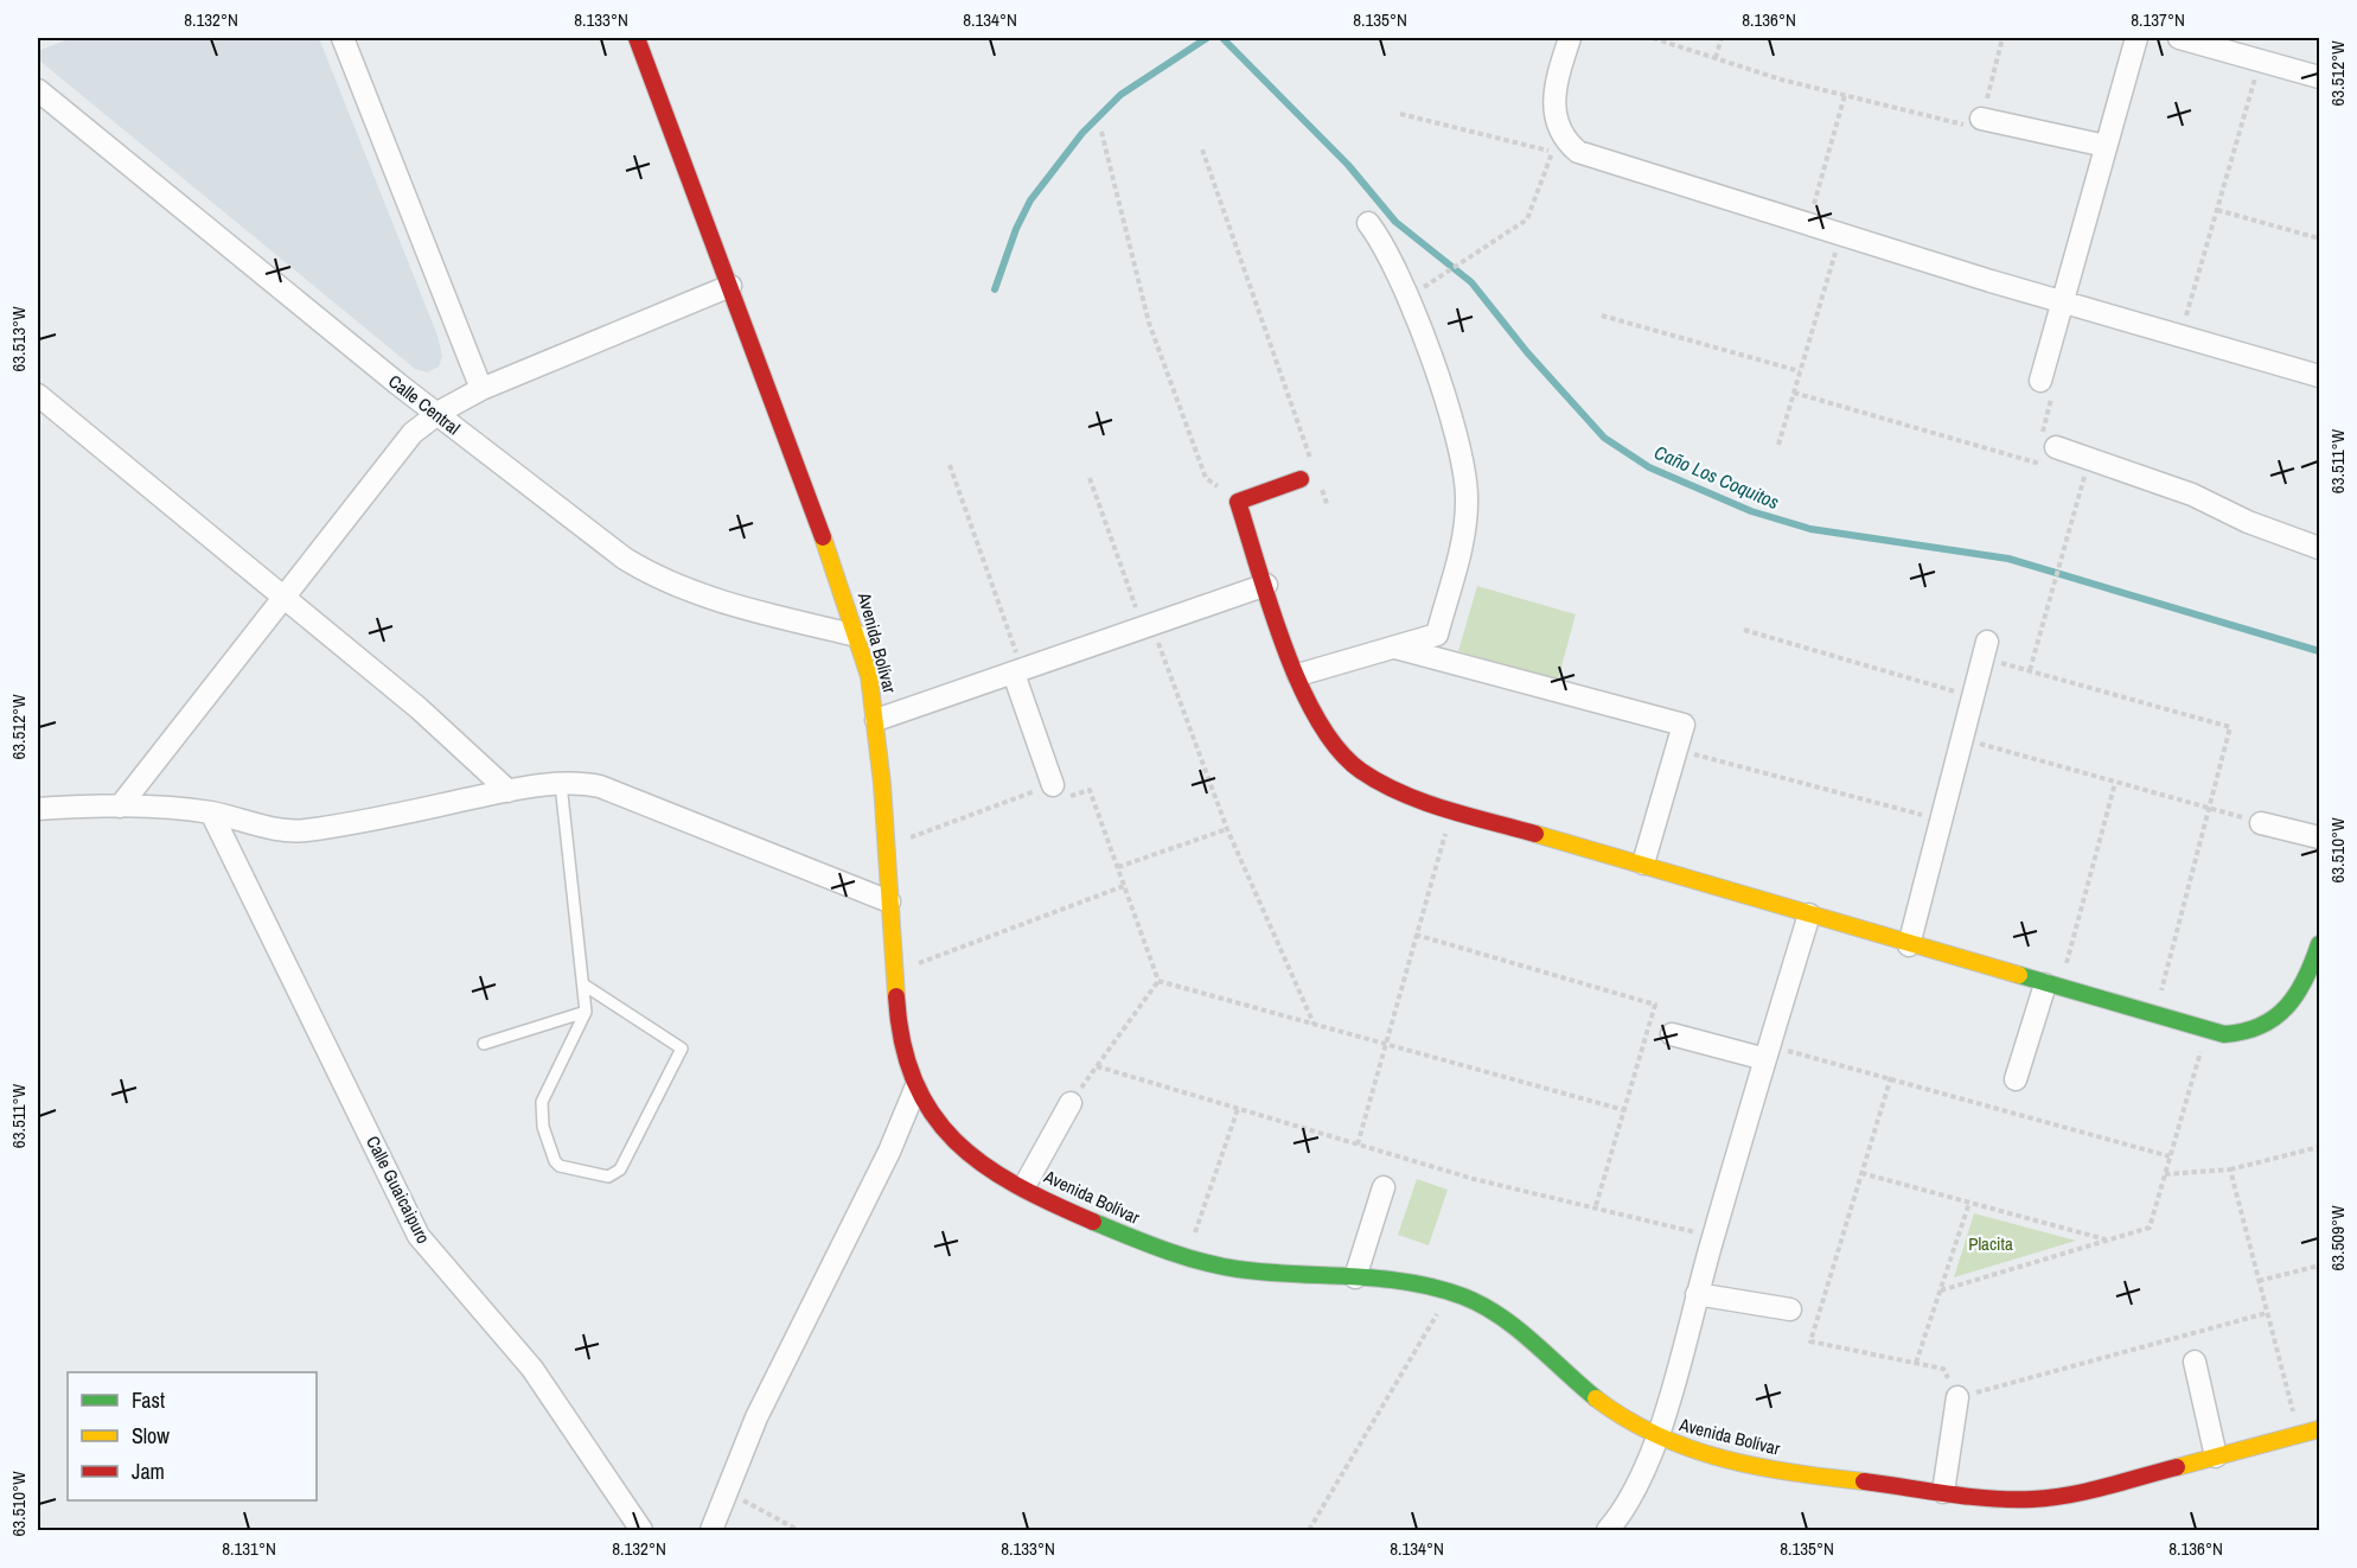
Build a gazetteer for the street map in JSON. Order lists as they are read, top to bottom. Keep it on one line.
{"streets":{"street":["Calle Central","Avenida Bolívar","Calle Guaicaipuro"]},"crossings":[["Calle Central","Avenida Bolívar"]],"water":["Caño Los Coquitos"],"parks":["Placita"],"legend":["Fast","Slow","Jam"],"coordinates":["8.132°N","8.133°N","8.134°N","8.135°N","8.136°N","8.137°N","63.512°W","63.513°W","63.511°W","63.510°W","63.509°W","8.131°N"]}
